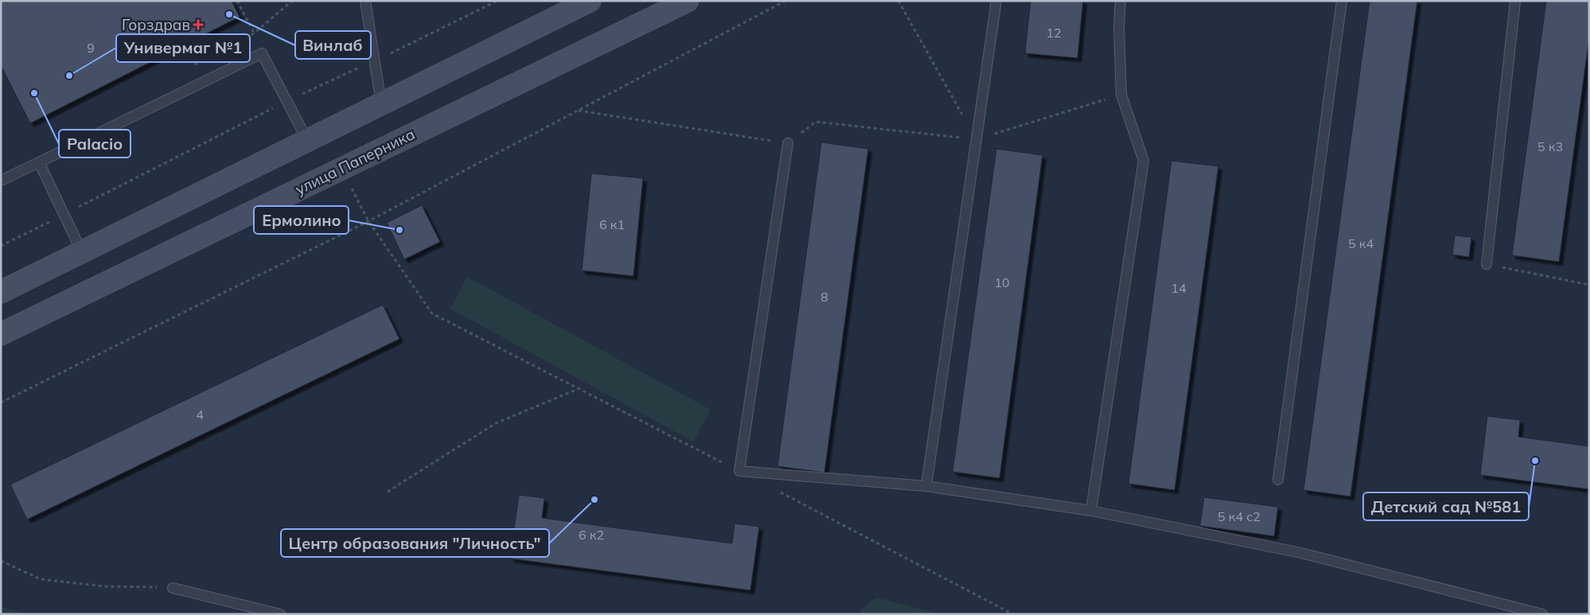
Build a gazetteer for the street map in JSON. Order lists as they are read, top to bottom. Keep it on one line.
{"streets":{"main road":["улица Паперника"]},"places":{"other":["Винлаб","Универмаг №1","Palacio","Ермолино","Детский сад №581","Центр образования \"Личность\""],"health":["Горздрав"]},"house_numbers":["12","9","5 к3","6 к1","5 к4","10","14","8","4","5 к4 с2","6 к2"]}
